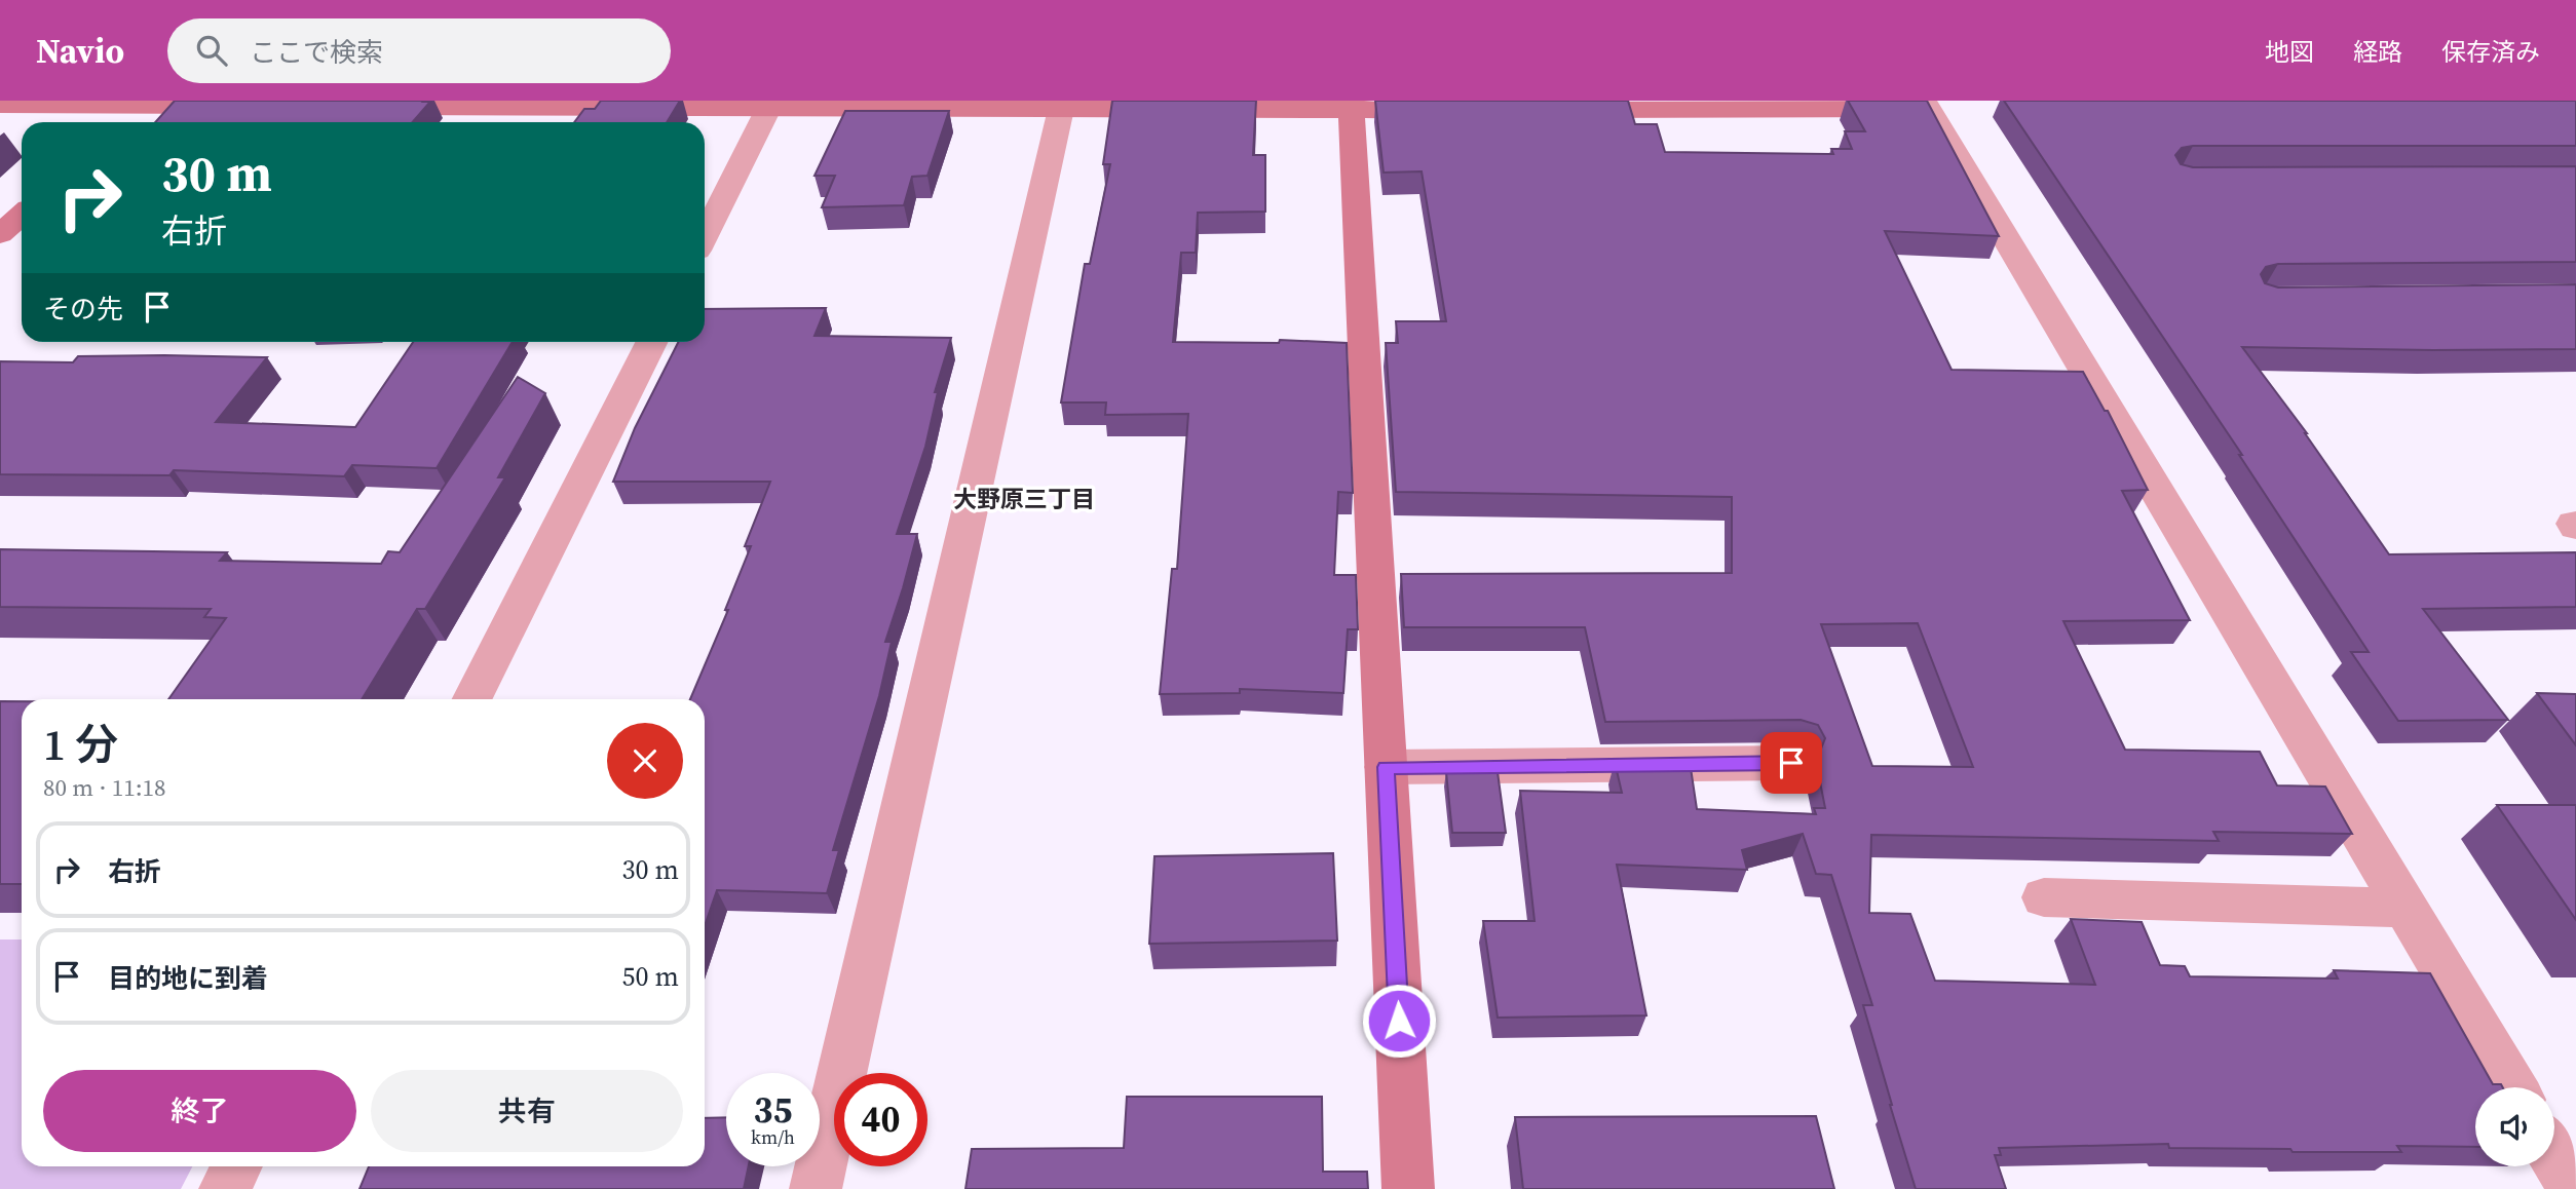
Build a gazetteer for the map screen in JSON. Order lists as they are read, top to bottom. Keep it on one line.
{"districts":["大野原三丁目"],"page":{"header":"Navio","search":"ここで検索","nav":["地図","経路","保存済み"],"turn":["30 m","右折"],"then":"その先","heading":["1 分","80 m · 11:18"],"list":[{"name":"右折","value":"30 m"},{"name":"目的地に到着","value":"50 m"}],"buttons":["終了","共有"],"speed":"35 km/h","limit":"40"}}
